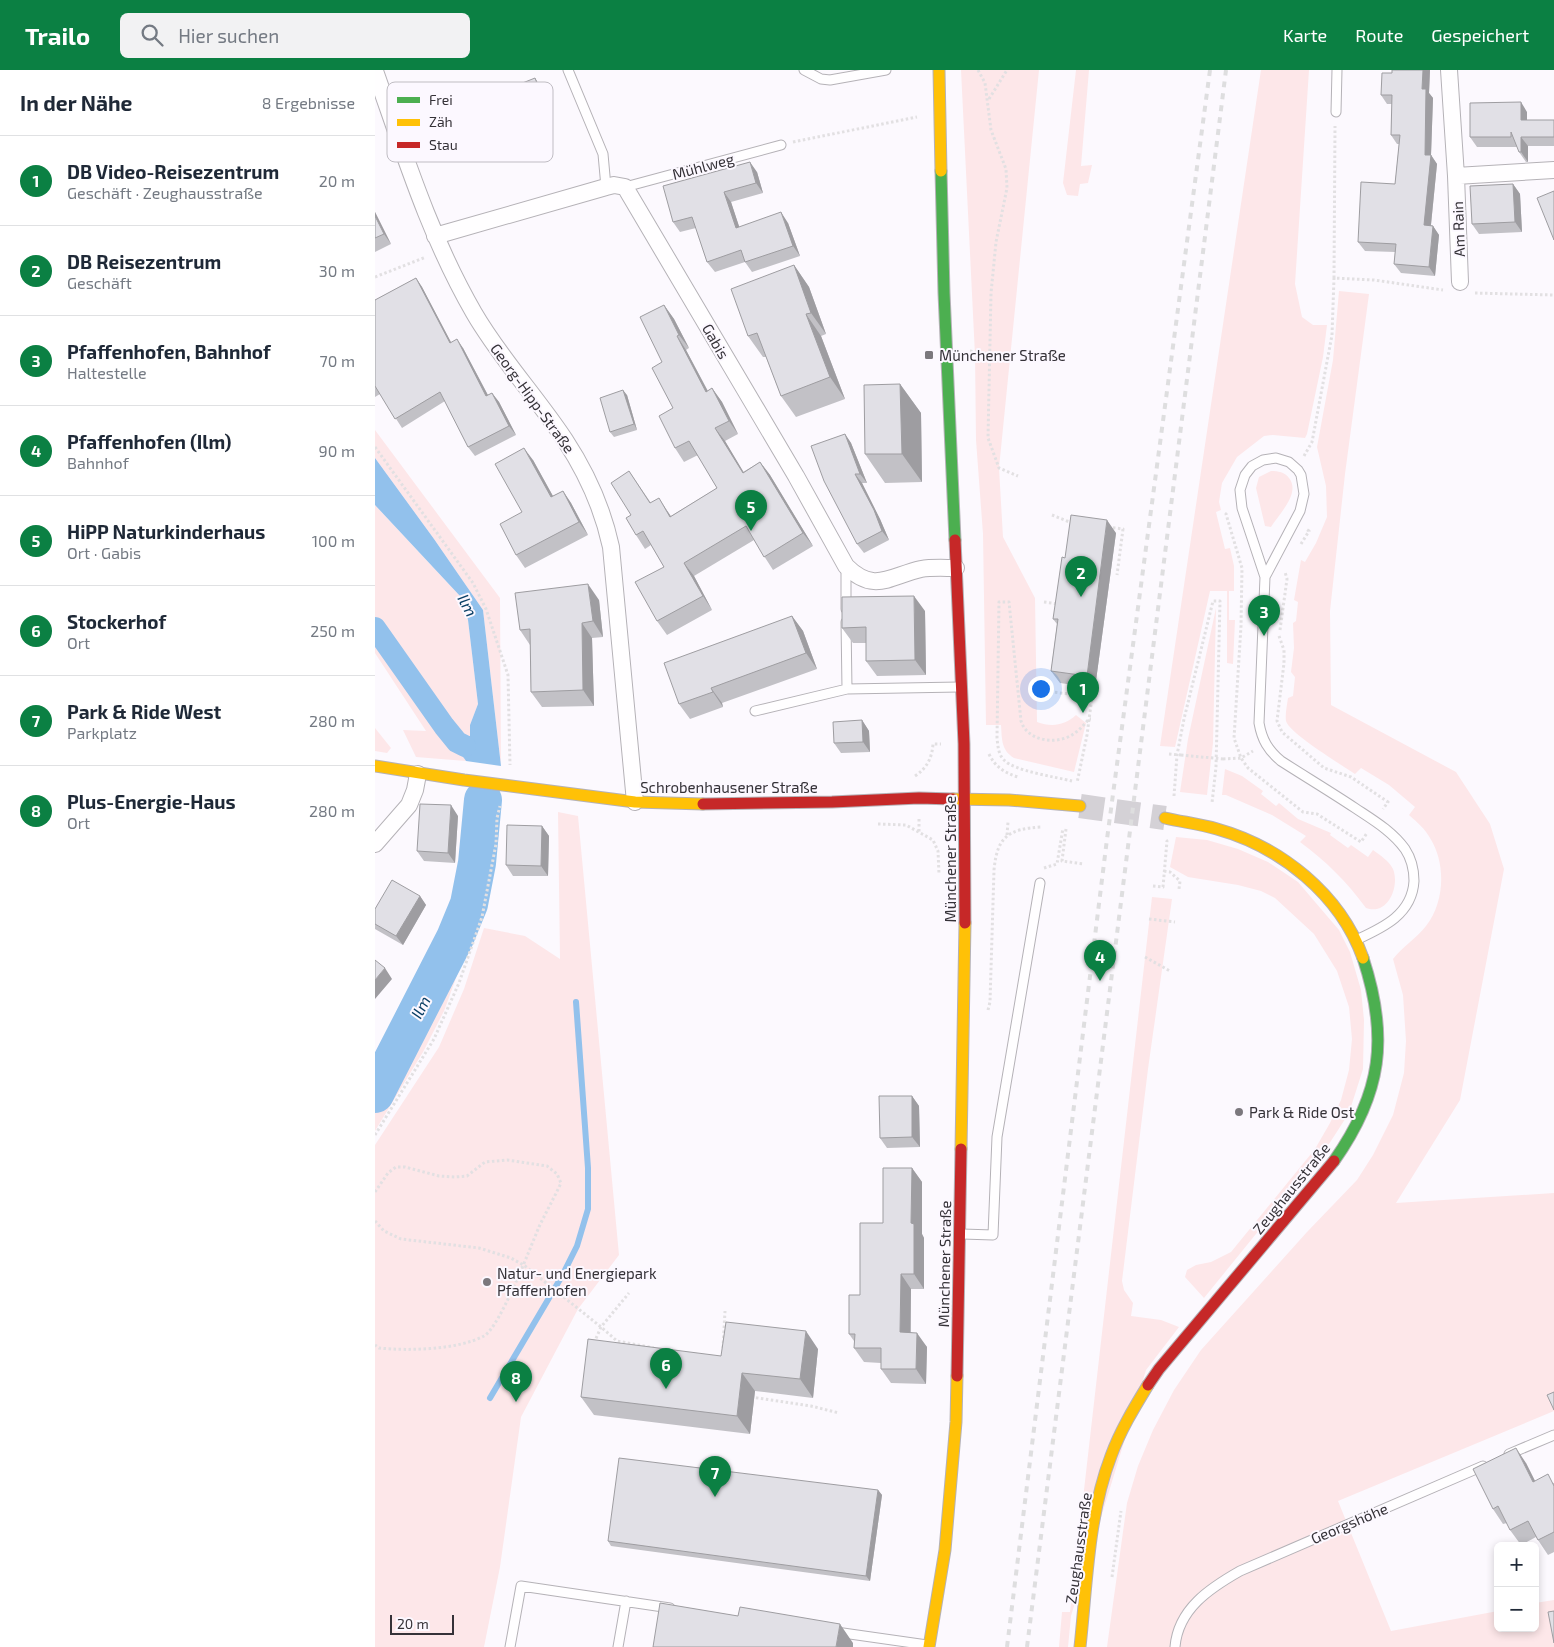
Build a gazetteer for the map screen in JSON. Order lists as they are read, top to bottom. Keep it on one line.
{"streets":{"main road":["Schrobenhausener Straße","Münchener Straße","Zeughausstraße"],"street":["Am Rain","Gabis","Georg-Hipp-Straße"],"lane":["Mühlweg","Georgshöhe"]},"crossings":[["Mühlweg","Gabis"],["Gabis","Münchener Straße"],["Georg-Hipp-Straße","Schrobenhausener Straße"],["Schrobenhausener Straße","Münchener Straße"]],"water":["Ilm"],"places":{"transit":["Münchener Straße"],"other":["Park & Ride Ost","Natur- und Energiepark Pfaffenhofen"]},"legend":["Frei","Zäh","Stau"],"scale_bar":"20 m","page":{"header":"Trailo","search":"Hier suchen","nav":["Karte","Route","Gespeichert"],"heading":["In der Nähe","8 Ergebnisse"],"list":[{"mark":"1","name":"DB Video-Reisezentrum","note":"Geschäft · Zeughausstraße","value":"20 m"},{"mark":"2","name":"DB Reisezentrum","note":"Geschäft","value":"30 m"},{"mark":"3","name":"Pfaffenhofen, Bahnhof","note":"Haltestelle","value":"70 m"},{"mark":"4","name":"Pfaffenhofen (Ilm)","note":"Bahnhof","value":"90 m"},{"mark":"5","name":"HiPP Naturkinderhaus","note":"Ort · Gabis","value":"100 m"},{"mark":"6","name":"Stockerhof","note":"Ort","value":"250 m"},{"mark":"7","name":"Park & Ride West","note":"Parkplatz","value":"280 m"},{"mark":"8","name":"Plus-Energie-Haus","note":"Ort","value":"280 m"}],"pins":["5","2","3","1","4","6","8","7"],"map_buttons":["+","−"],"scale":"20 m"}}
